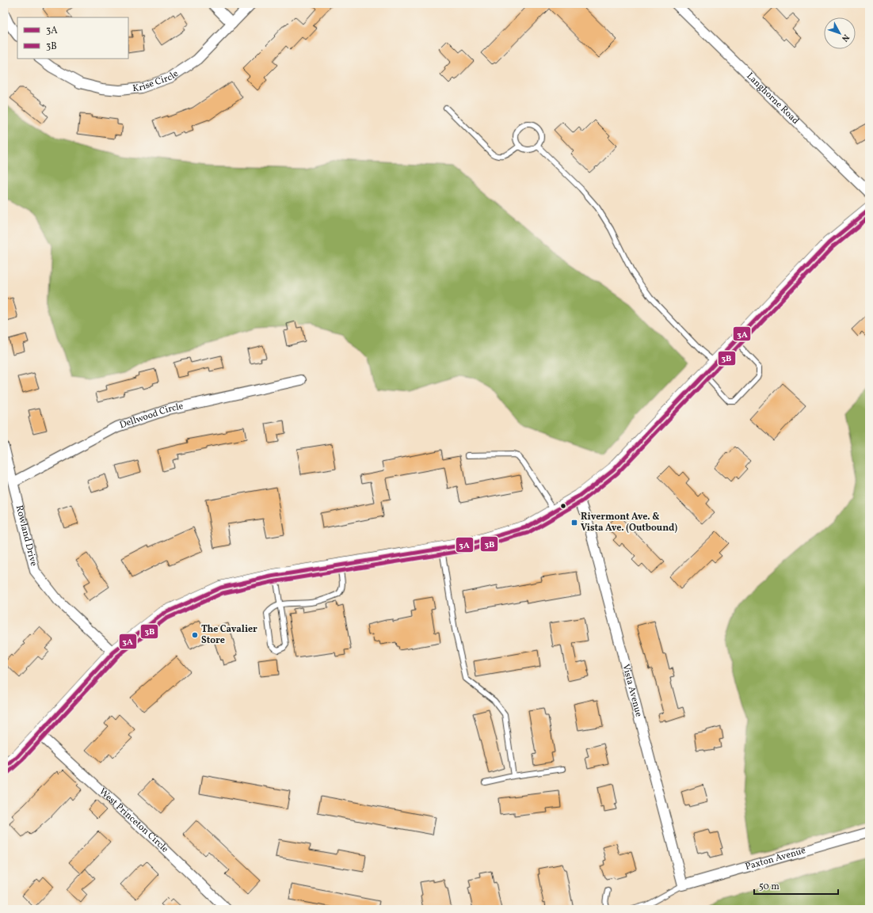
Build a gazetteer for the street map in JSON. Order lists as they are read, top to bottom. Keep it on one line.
{"streets":{"street":["Krise Circle","Langhorne Road","Dellwood Circle","Rowland Drive","Vista Avenue","West Princeton Circle","Paxton Avenue"]},"crossings":[["Dellwood Circle","Rowland Drive"],["Vista Avenue","Paxton Avenue"]],"places":{"transit":["Rivermont Ave. & Vista Ave. (Outbound)"],"other":["The Cavalier Store"]},"lines":["transit line 3A","transit line 3B"],"legend":["3A","3B"],"scale_bar":"50 m","north":"bottom right"}
